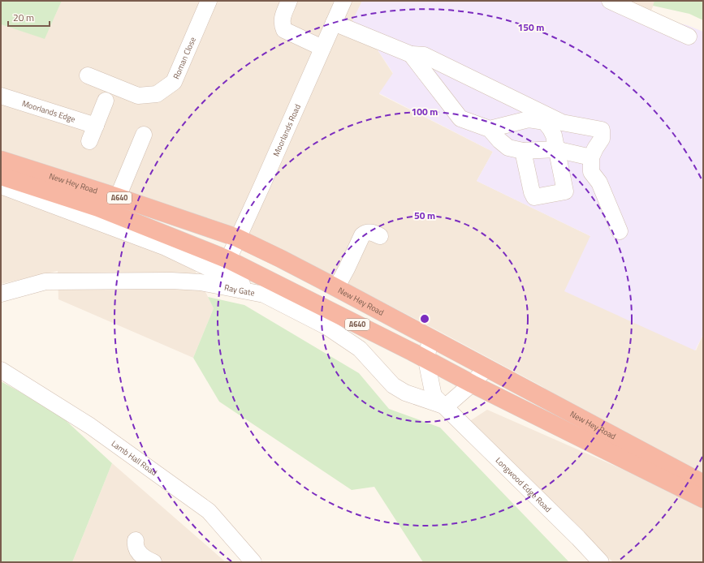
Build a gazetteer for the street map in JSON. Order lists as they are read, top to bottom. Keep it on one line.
{"streets":{"highway":["New Hey Road","A640"],"street":["Roman Close","Moorlands Edge","Moorlands Road","Ray Gate","Lamb Hall Road","Longwood Edge Road"]},"crossings":[["Moorlands Road","New Hey Road"],["New Hey Road","Longwood Edge Road"],["Ray Gate","Longwood Edge Road"]],"scale_bar":"20 m","rings":["150 m","100 m","50 m"]}
